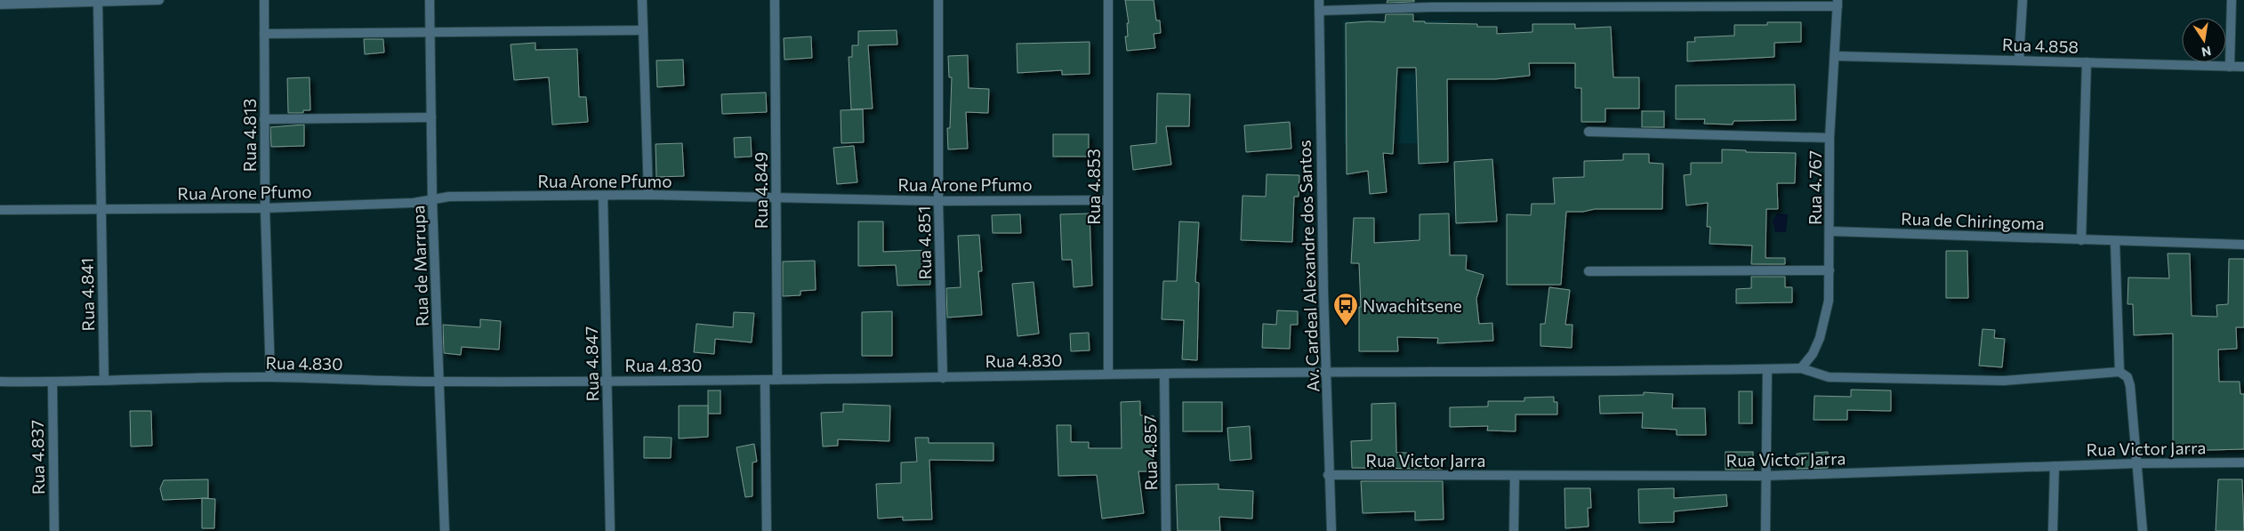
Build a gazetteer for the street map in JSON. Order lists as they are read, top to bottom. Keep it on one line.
{"streets":{"street":["Rua 4.858","Rua 4.813","Rua Arone Pfumo","Rua 4.853","Rua 4.767","Rua 4.849","Rua de Chiringoma","Rua 4.851","Rua de Marrupa","Av. Cardeal Alexandre dos Santos","Rua 4.841","Rua 4.830","Rua 4.847","Rua Victor Jarra","Rua 4.857","Rua 4.837"]},"crossings":[["Rua 4.858","Rua 4.767"],["Rua 4.813","Rua Arone Pfumo"],["Rua 4.813","Rua 4.830"],["Rua Arone Pfumo","Rua 4.853"],["Rua Arone Pfumo","Rua 4.849"],["Rua Arone Pfumo","Rua 4.851"],["Rua Arone Pfumo","Rua de Marrupa"],["Rua Arone Pfumo","Rua 4.841"],["Rua Arone Pfumo","Rua 4.847"],["Rua 4.853","Rua 4.830"],["Rua 4.767","Rua de Chiringoma"],["Rua 4.767","Rua 4.830"],["Rua 4.849","Rua 4.830"],["Rua 4.851","Rua 4.830"],["Rua de Marrupa","Rua 4.830"],["Av. Cardeal Alexandre dos Santos","Rua 4.830"],["Av. Cardeal Alexandre dos Santos","Rua Victor Jarra"],["Rua 4.841","Rua 4.830"],["Rua 4.830","Rua 4.847"],["Rua 4.830","Rua 4.857"],["Rua 4.830","Rua 4.837"]],"places":{"bus stop":["Nwachitsene"]},"north":"bottom"}
